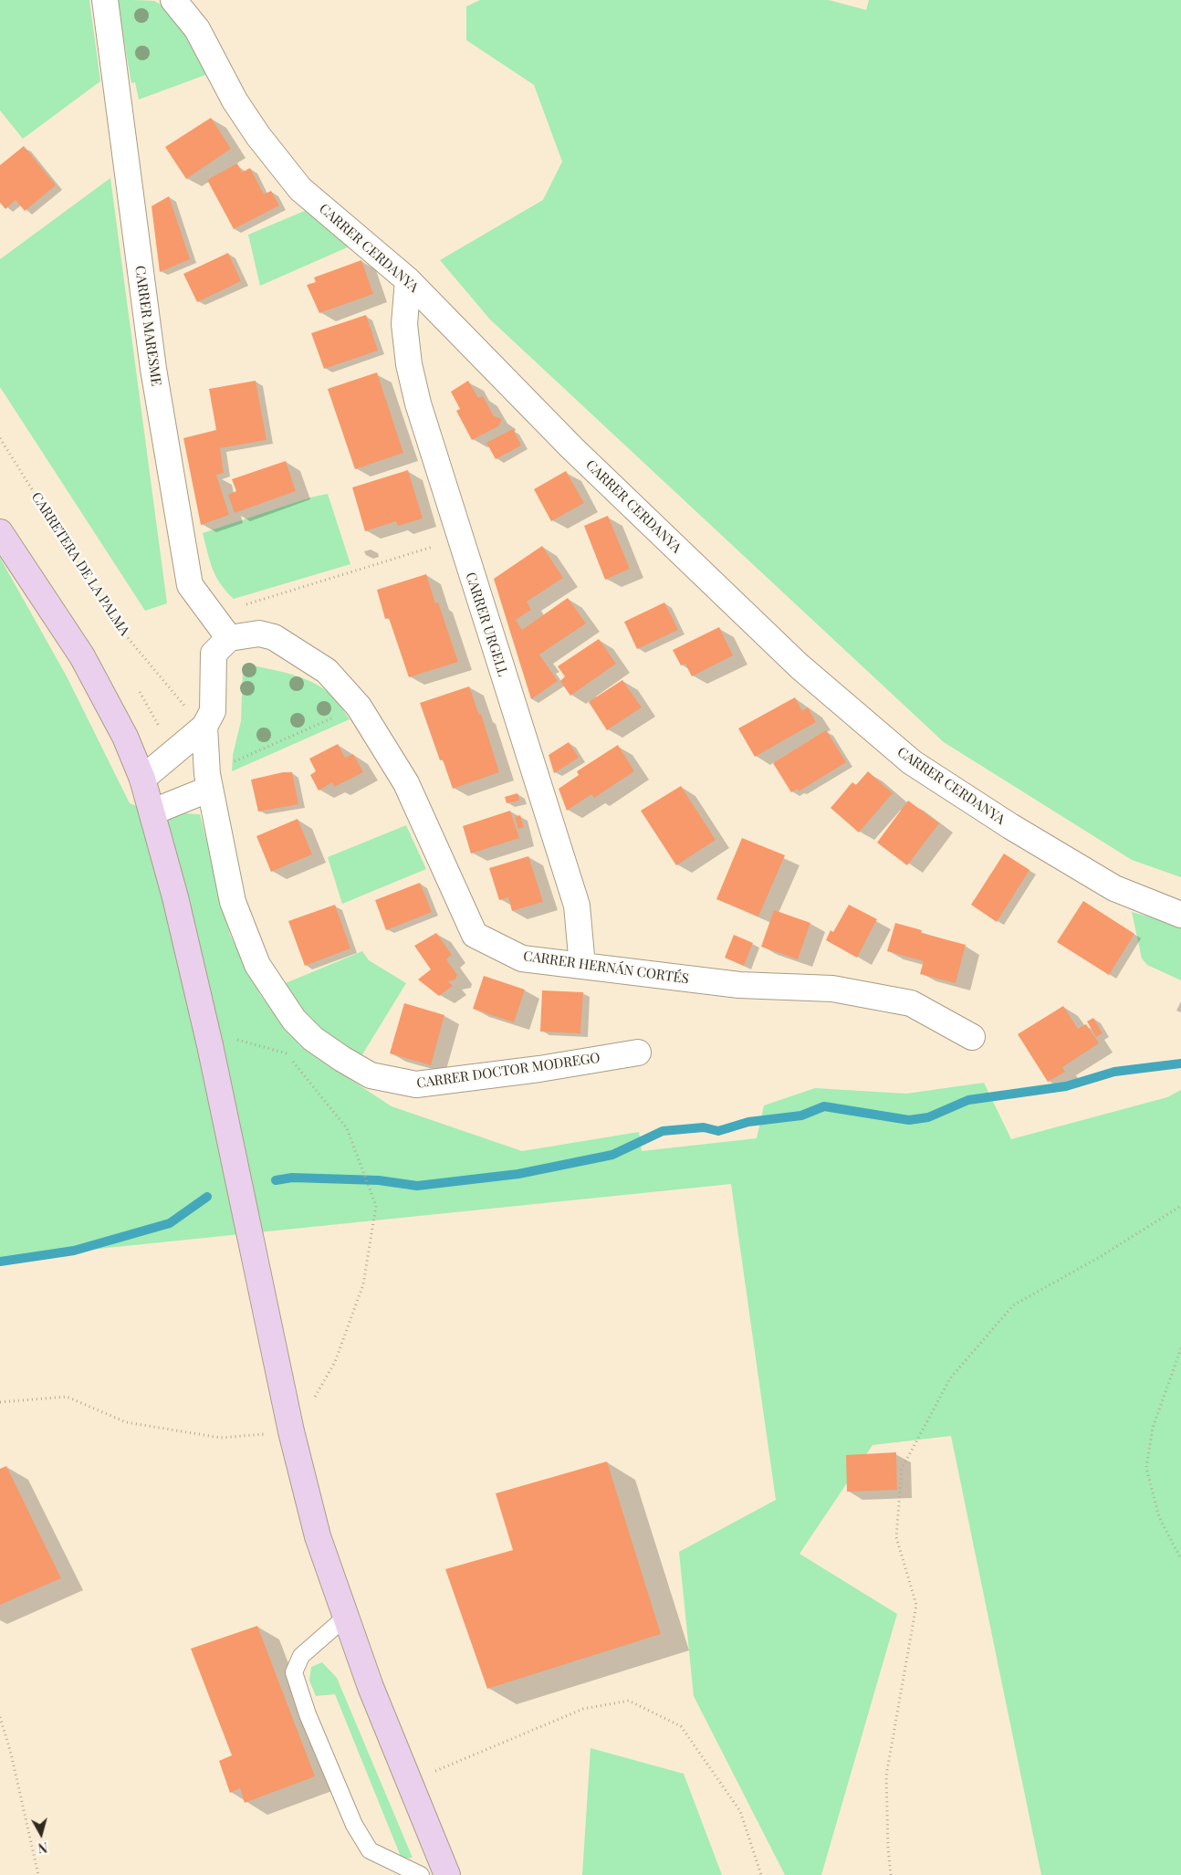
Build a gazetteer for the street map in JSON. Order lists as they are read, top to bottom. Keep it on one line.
{"streets":{"street":["CARRER CERDANYA","CARRER MARESME","CARRER URGELL","CARRER HERNÁN CORTÉS","CARRER DOCTOR MODREGO"],"path":["CARRETERA DE LA PALMA"]},"crossings":[["CARRER CERDANYA","CARRER URGELL"],["CARRER MARESME","CARRER HERNÁN CORTÉS"],["CARRER MARESME","CARRER DOCTOR MODREGO"],["CARRETERA DE LA PALMA","CARRER DOCTOR MODREGO"],["CARRER URGELL","CARRER HERNÁN CORTÉS"],["CARRER HERNÁN CORTÉS","CARRER DOCTOR MODREGO"]],"north":"bottom"}
